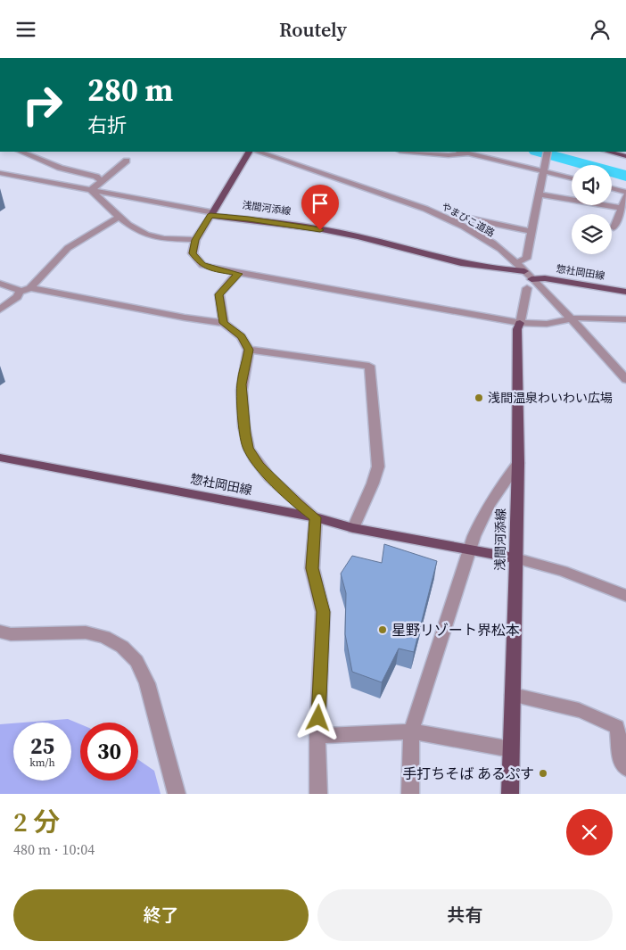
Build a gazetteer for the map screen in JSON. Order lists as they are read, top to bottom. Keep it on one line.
{"streets":{"main road":["浅間河添線","惣社岡田線"],"street":["やまびこ道路"]},"crossings":[["浅間河添線","やまびこ道路"],["浅間河添線","惣社岡田線"],["やまびこ道路","惣社岡田線"]],"places":["浅間温泉わいわい広場","星野リゾート界松本","手打ちそば あるぷす"],"page":{"header":"Routely","turn":["280 m","右折"],"speed":"25 km/h","limit":"30","heading":["2 分","480 m · 10:04"],"buttons":["終了","共有"]}}
